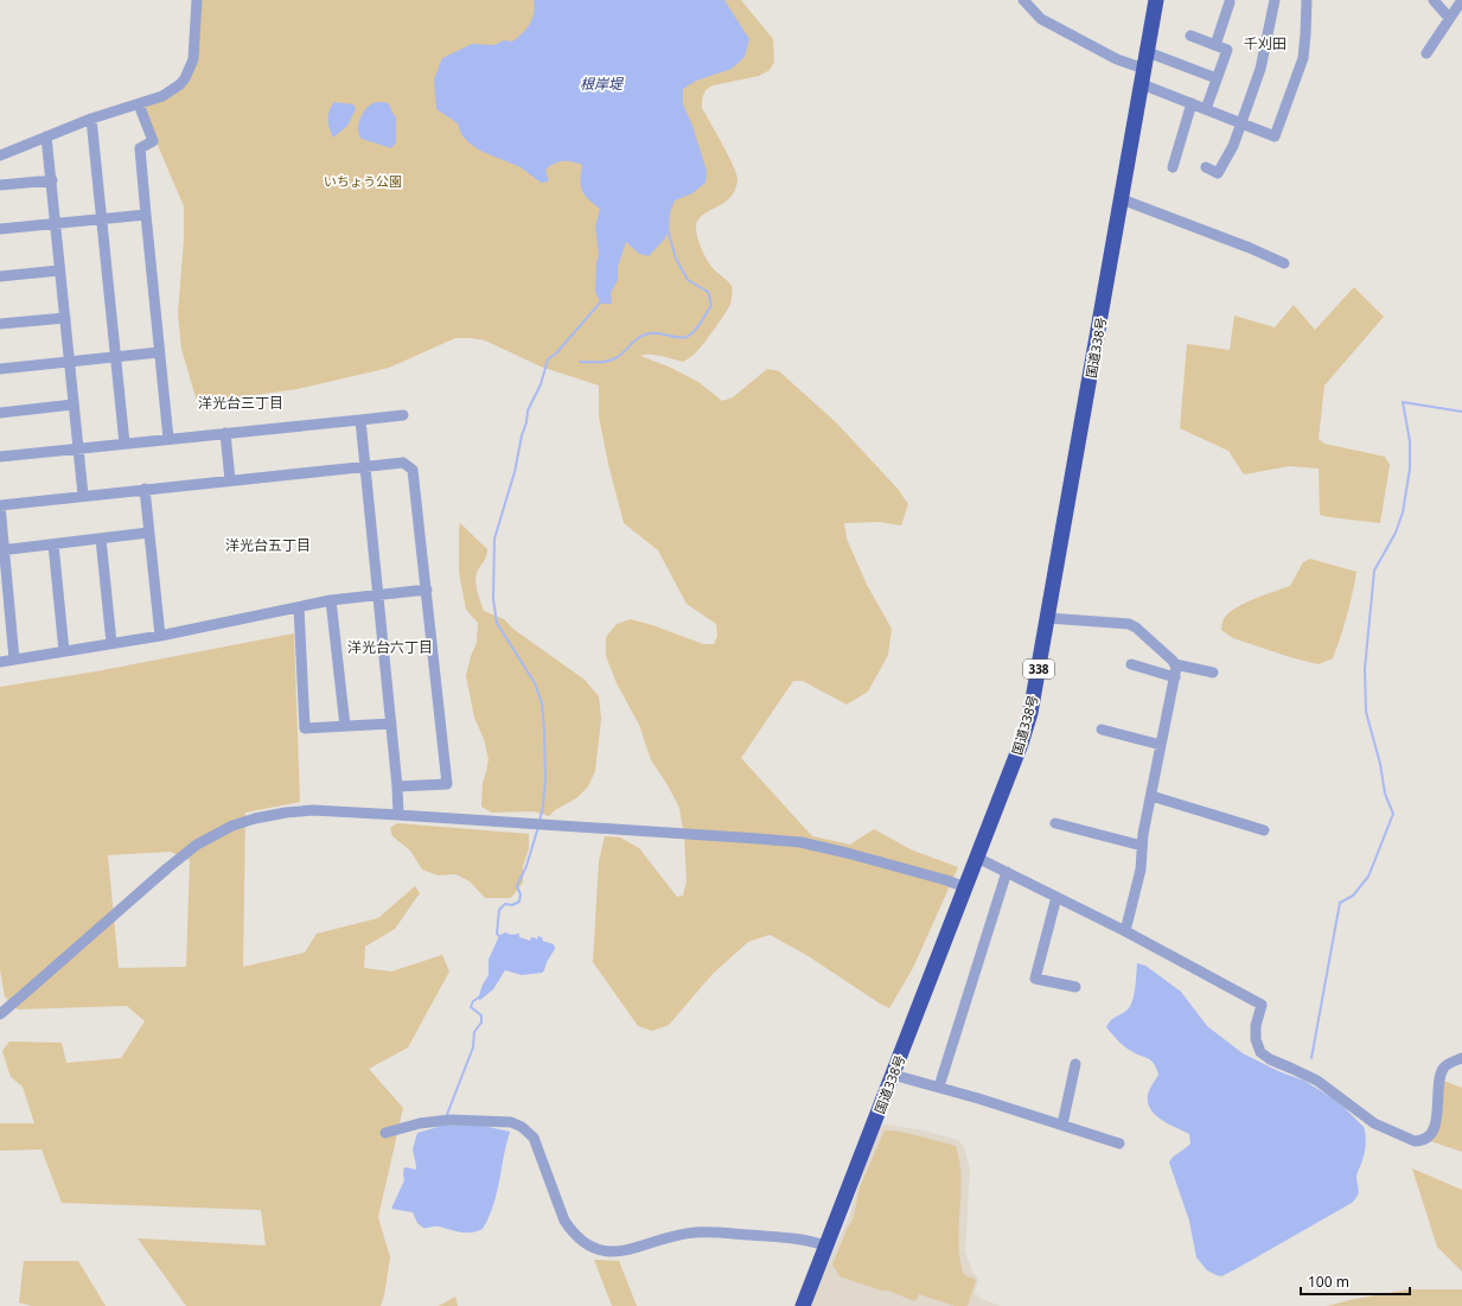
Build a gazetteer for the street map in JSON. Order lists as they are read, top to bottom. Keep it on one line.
{"streets":{"highway":["国道338号","338"]},"districts":["千刈田","洋光台三丁目","洋光台五丁目","洋光台六丁目"],"water":["根岸堤"],"parks":["いちょう公園"],"scale_bar":"100 m"}
